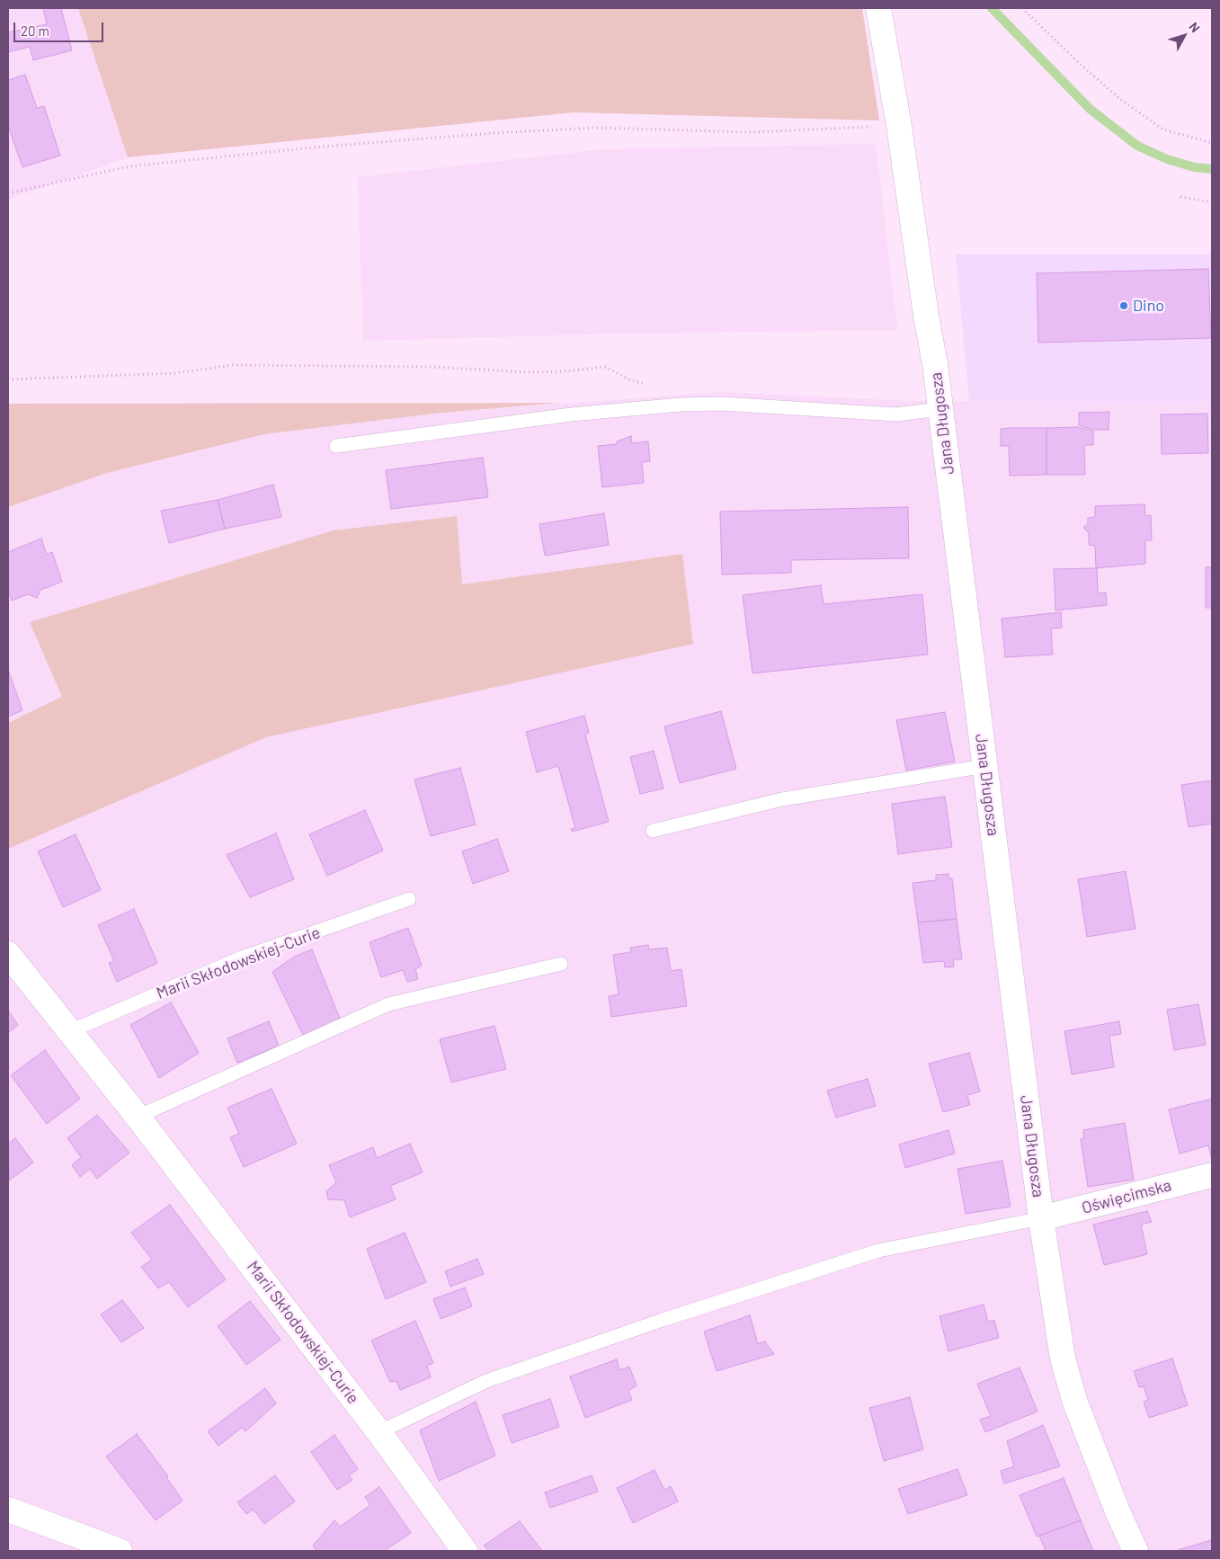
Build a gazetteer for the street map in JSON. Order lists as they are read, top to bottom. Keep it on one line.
{"streets":{"street":["Jana Długosza","Marii Skłodowskiej-Curie","Oświęcimska"]},"crossings":[["Jana Długosza","Oświęcimska"]],"places":["Dino"],"scale_bar":"20 m","north":"top right"}
